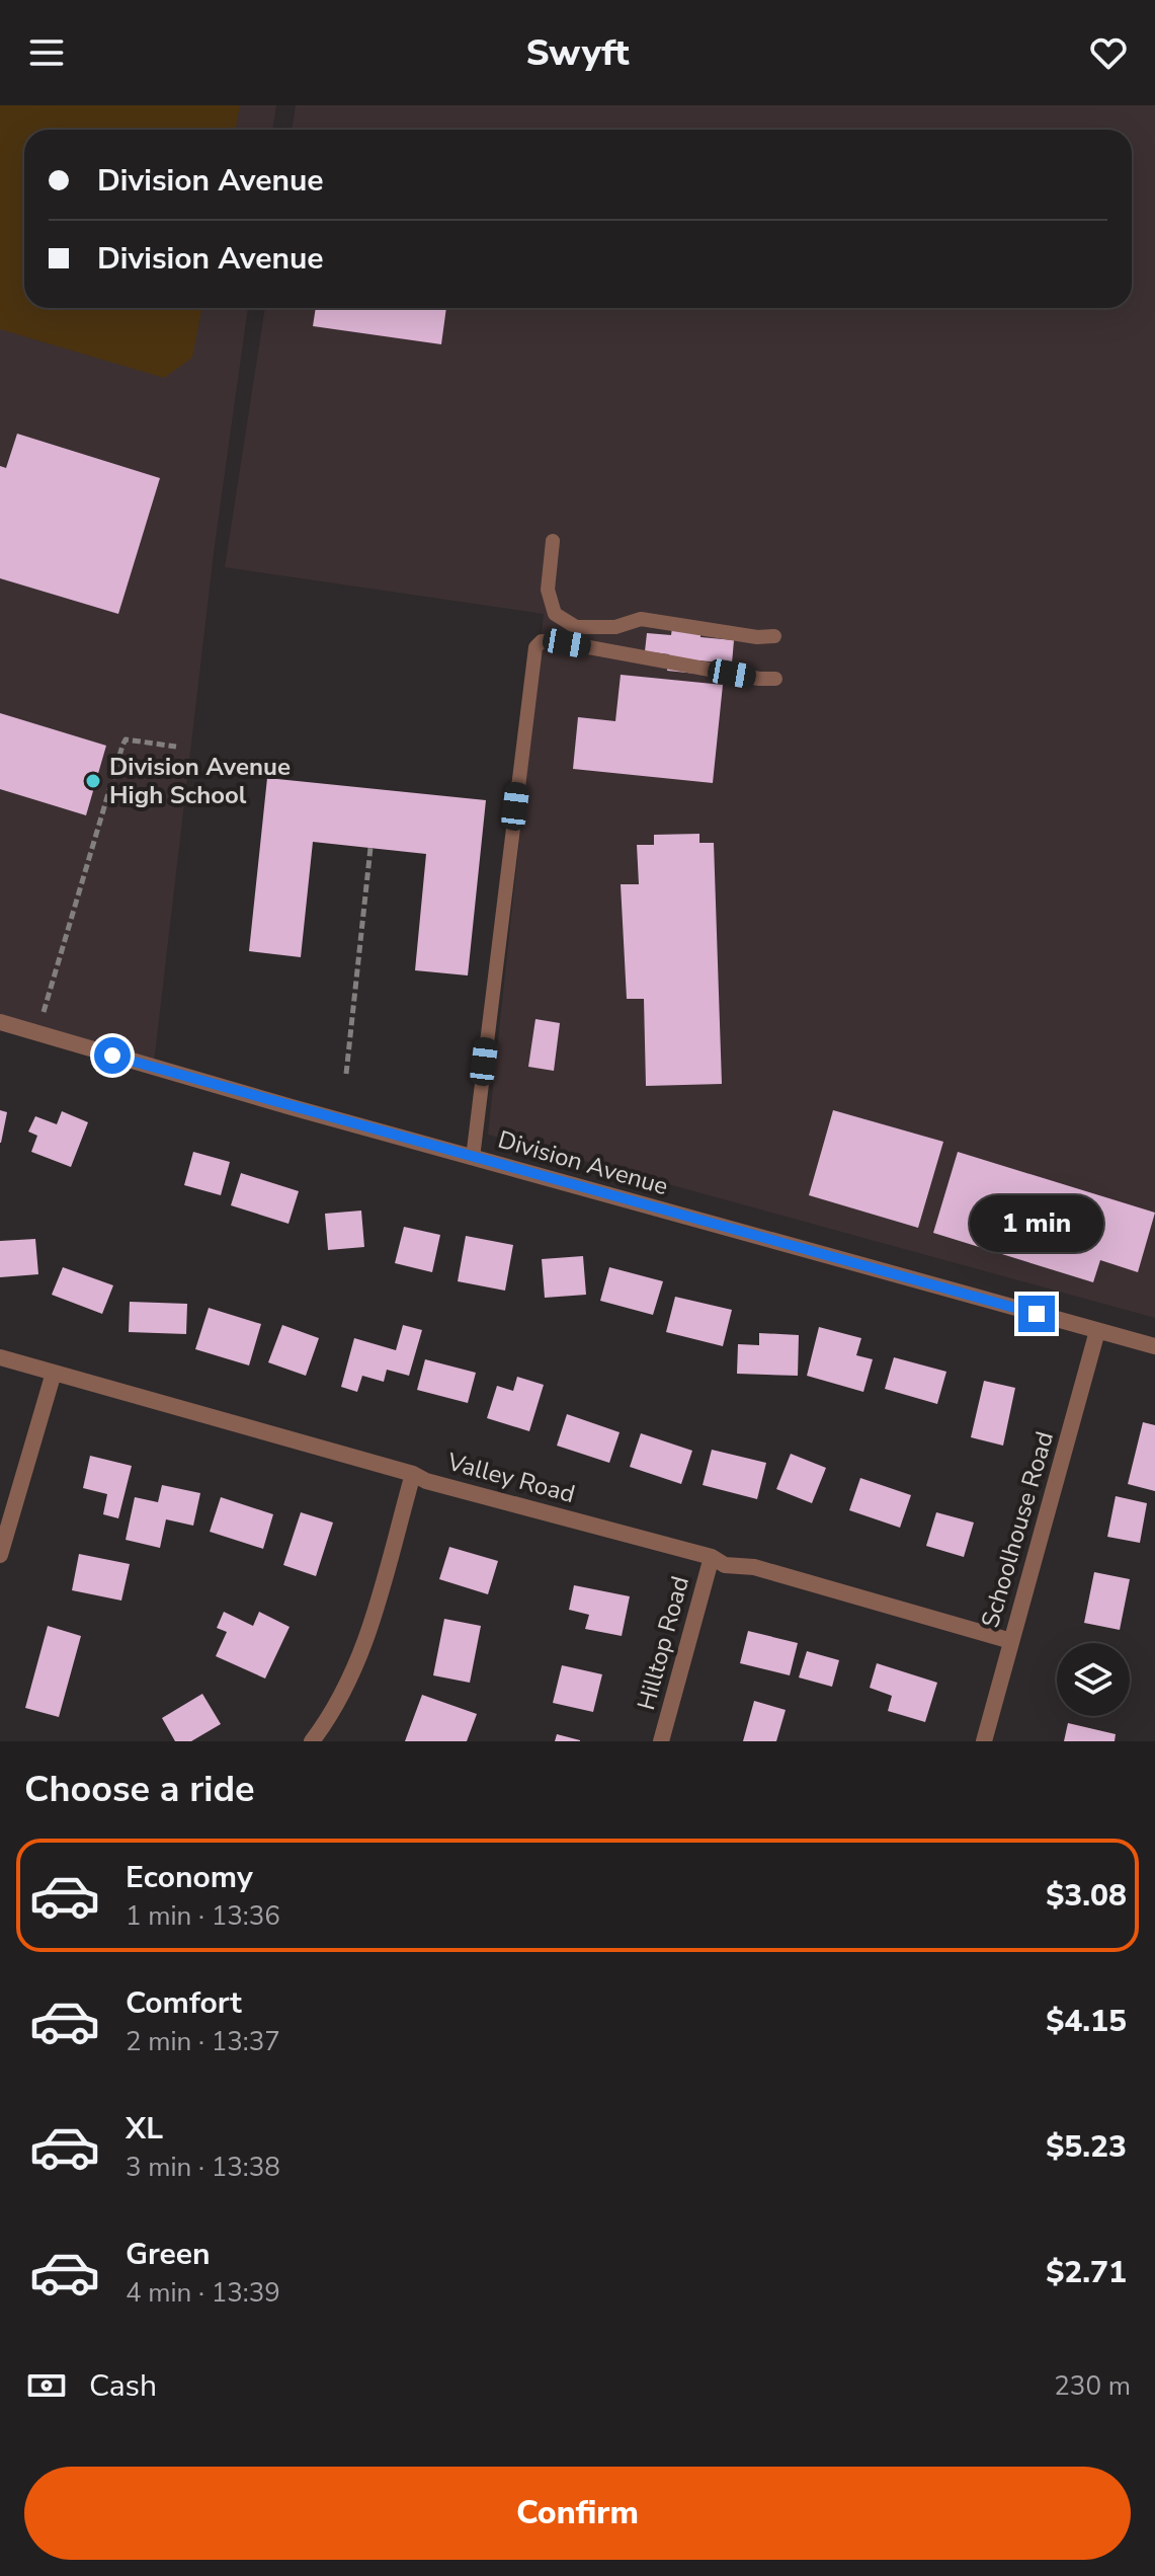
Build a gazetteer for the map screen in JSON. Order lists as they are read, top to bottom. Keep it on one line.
{"streets":{"street":["Division Avenue","Valley Road","Schoolhouse Road","Hilltop Road"]},"crossings":[["Division Avenue","Schoolhouse Road"],["Valley Road","Schoolhouse Road"],["Valley Road","Hilltop Road"]],"places":["Division Avenue High School"],"page":{"header":"Swyft","banner":["Division Avenue","Division Avenue"],"bubble":"1 min","heading":"Choose a ride","list":[{"name":"Economy","note":"1 min · 13:36","value":"$3.08"},{"name":"Comfort","note":"2 min · 13:37","value":"$4.15"},{"name":"XL","note":"3 min · 13:38","value":"$5.23"},{"name":"Green","note":"4 min · 13:39","value":"$2.71"}],"pay":["Cash","230 m"],"buttons":"Confirm"}}
